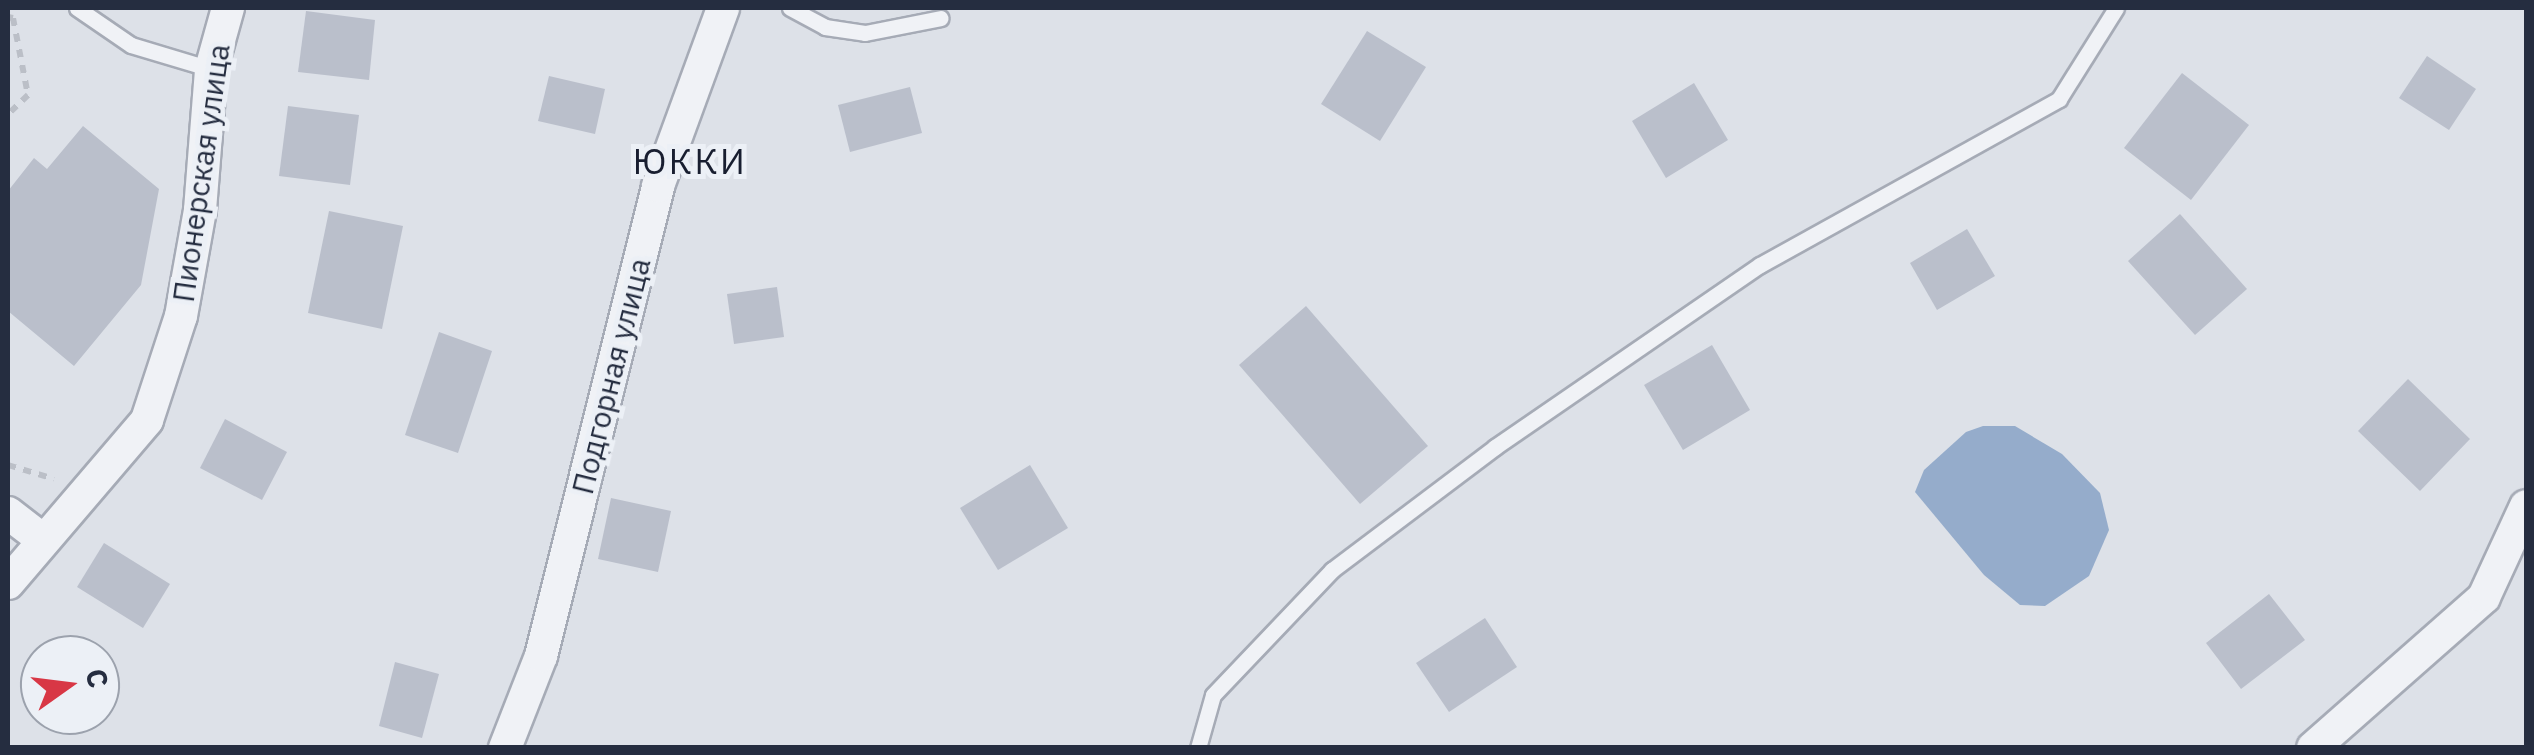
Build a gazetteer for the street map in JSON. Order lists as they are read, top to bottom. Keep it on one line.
{"streets":{"street":["Пионерская улица","Подгорная улица"]},"districts":["ЮККИ"],"north":"right"}
